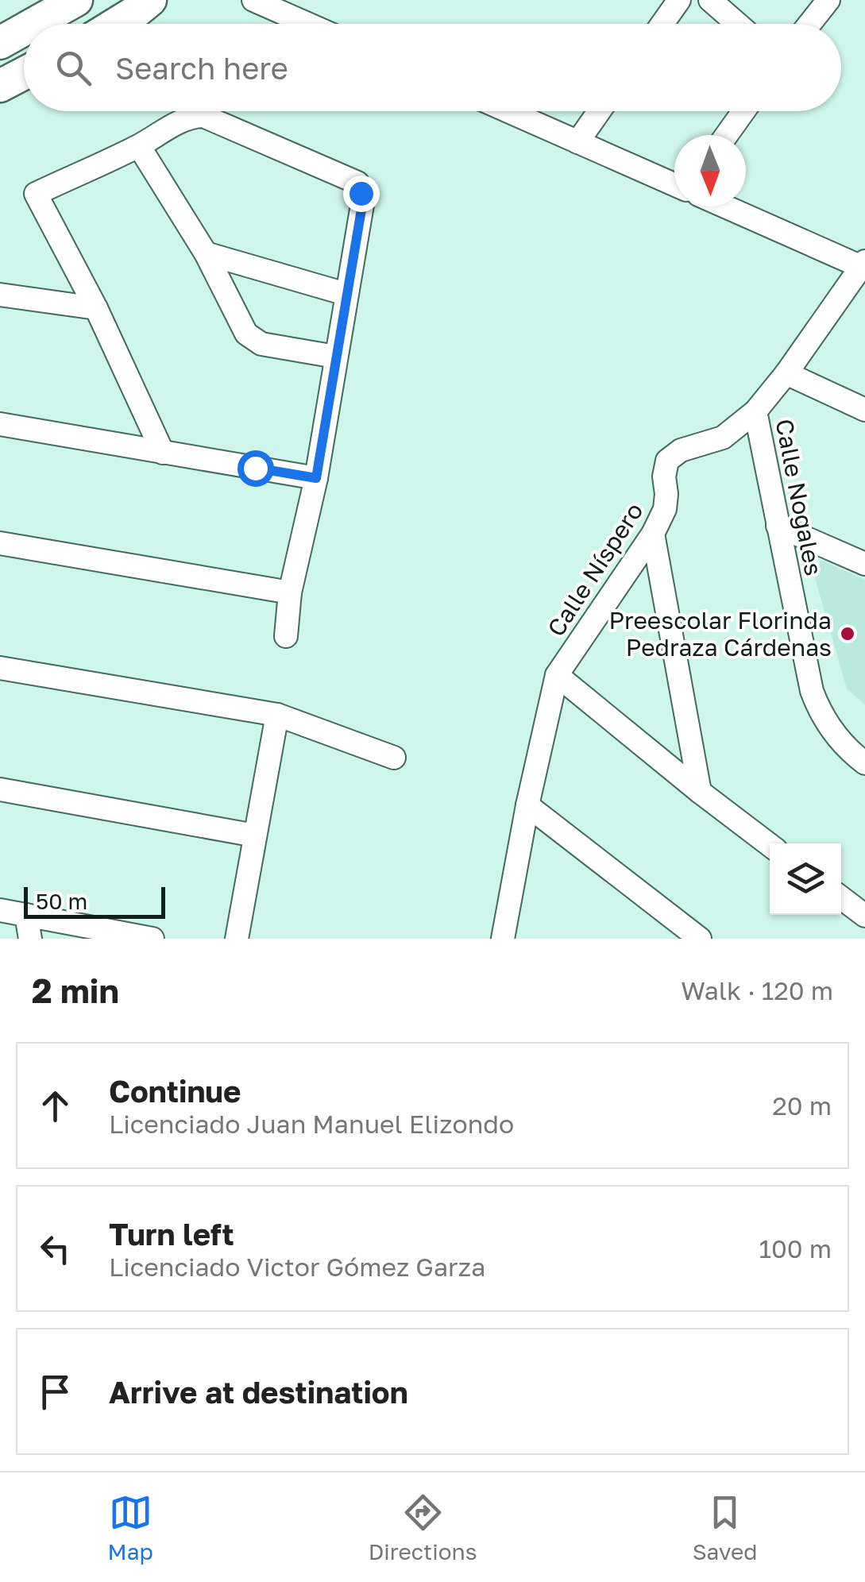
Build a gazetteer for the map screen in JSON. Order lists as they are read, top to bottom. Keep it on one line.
{"streets":{"street":["Calle Nogales","Calle Níspero"]},"crossings":[["Calle Nogales","Calle Níspero"]],"places":["Preescolar Florinda Pedraza Cárdenas"],"scale_bar":"50 m","north":"bottom","page":{"search":"Search here","scale":"50 m","heading":["2 min","Walk · 120 m"],"list":[["Continue","Licenciado Juan Manuel Elizondo","20 m"],["Turn left","Licenciado Victor Gómez Garza","100 m"],"Arrive at destination"],"nav":["Map","Directions","Saved"]}}
